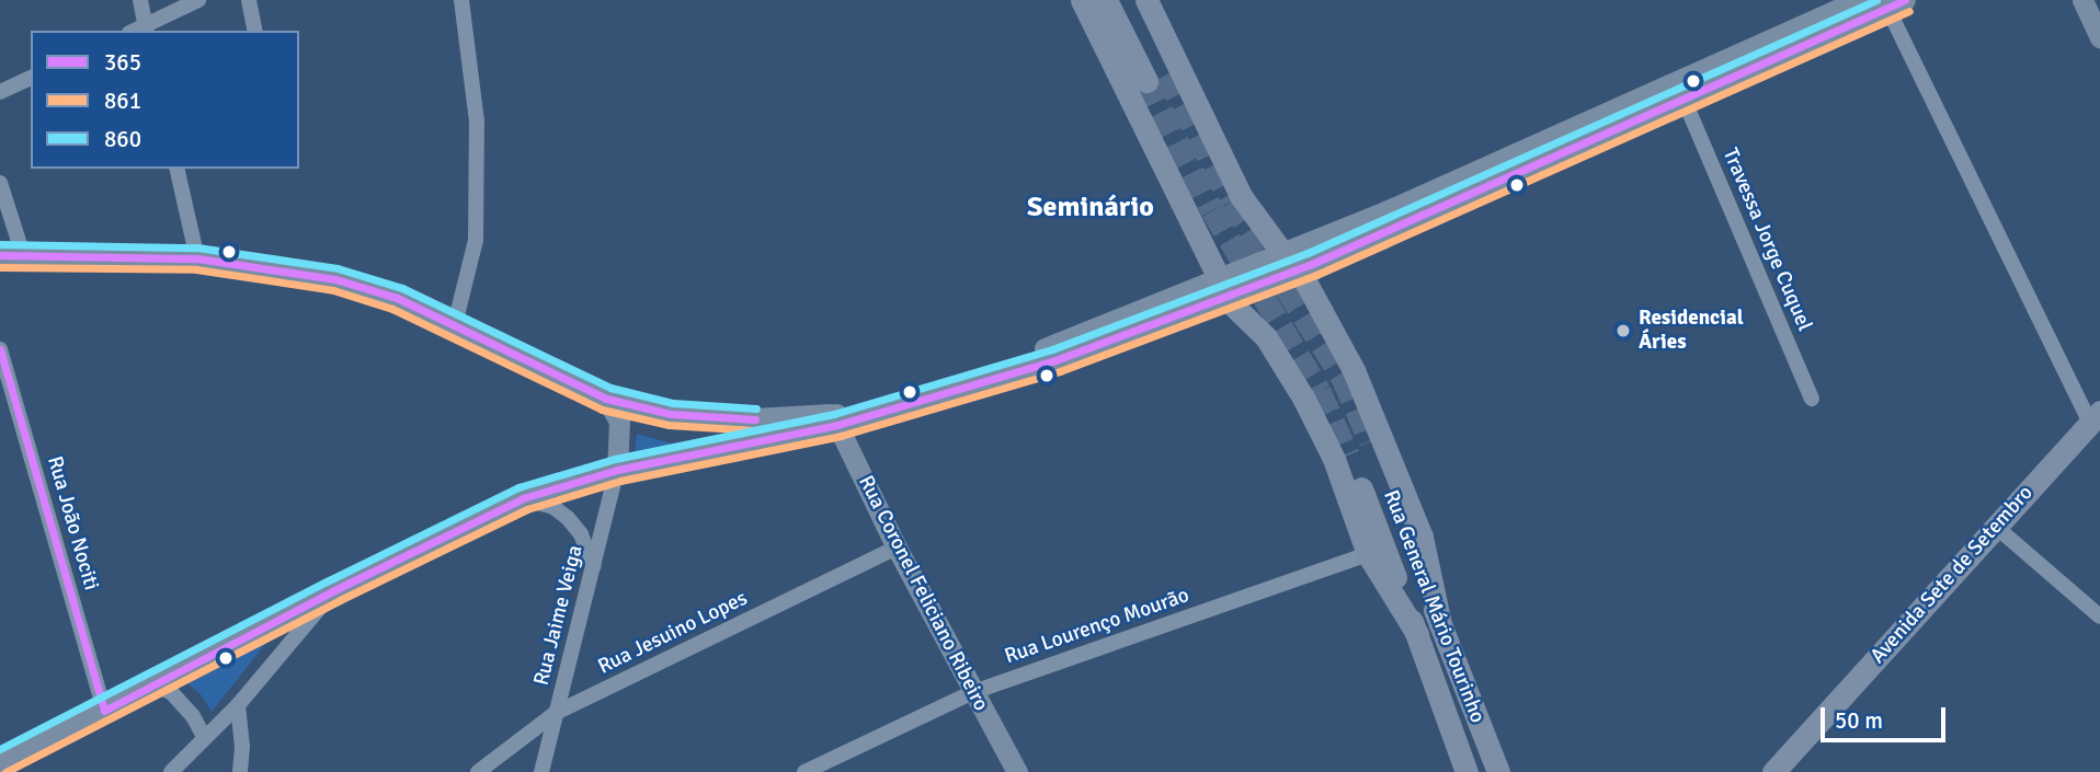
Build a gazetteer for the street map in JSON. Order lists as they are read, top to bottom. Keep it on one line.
{"streets":{"main road":["Avenida Sete de Setembro","Rua Coronel Feliciano Ribeiro","Rua General Mário Tourinho"],"street":["Travessa Jorge Cuquel","Rua João Nociti","Rua Jaime Veiga","Rua Lourenço Mourão","Rua Jesuino Lopes"]},"crossings":[["Rua Coronel Feliciano Ribeiro","Rua Lourenço Mourão"],["Rua Coronel Feliciano Ribeiro","Rua Jesuino Lopes"],["Rua Jaime Veiga","Rua Jesuino Lopes"]],"districts":["Seminário"],"places":["Residencial Áries"],"lines":["transit line 365","transit line 860","transit line 861"],"legend":["365","861","860"],"scale_bar":"50 m"}
